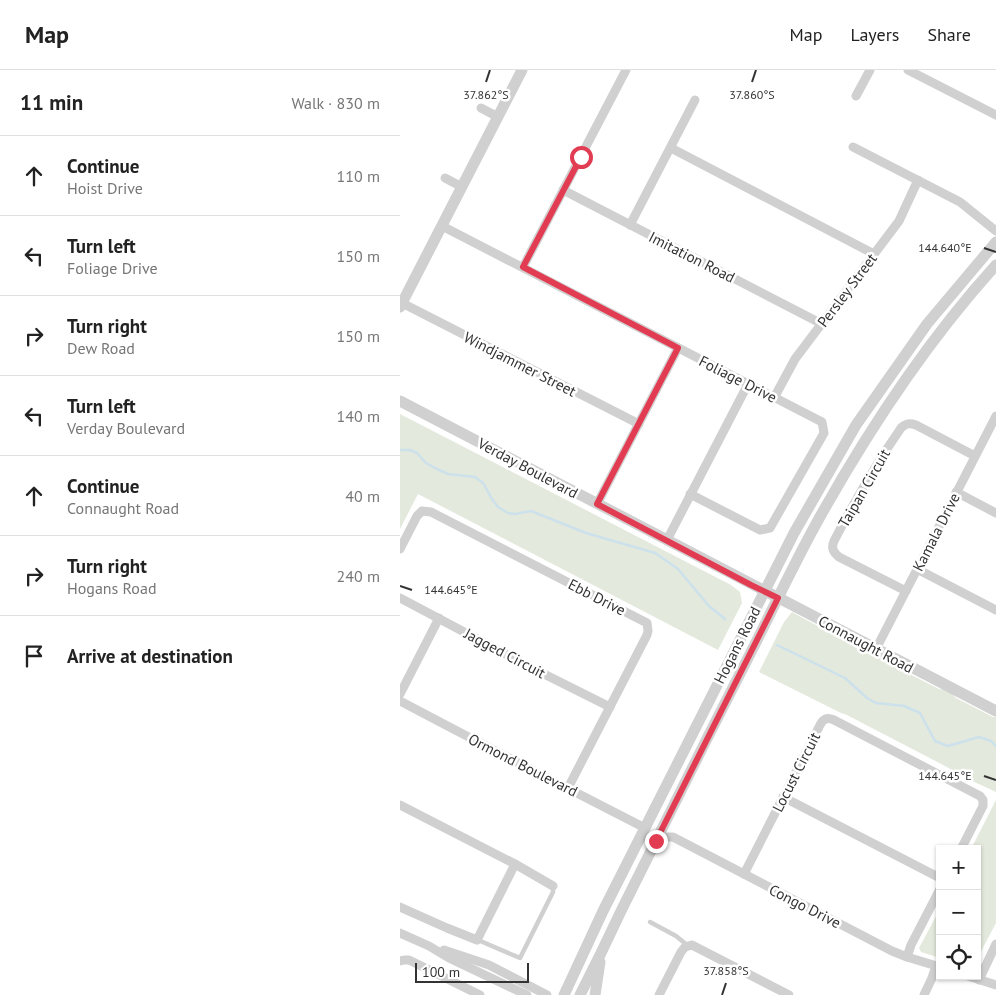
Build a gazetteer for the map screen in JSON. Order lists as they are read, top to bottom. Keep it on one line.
{"streets":{"street":["Imitation Road","Persley Street","Windjammer Street","Foliage Drive","Verday Boulevard","Taipan Circuit","Kamala Drive","Ebb Drive","Connaught Road","Hogans Road","Jagged Circuit","Ormond Boulevard","Locust Circuit","Congo Drive"]},"crossings":[["Imitation Road","Persley Street"],["Persley Street","Foliage Drive"],["Verday Boulevard","Connaught Road"],["Taipan Circuit","Kamala Drive"],["Kamala Drive","Connaught Road"],["Ebb Drive","Jagged Circuit"],["Ebb Drive","Ormond Boulevard"],["Connaught Road","Hogans Road"],["Hogans Road","Ormond Boulevard"],["Locust Circuit","Congo Drive"]],"scale_bar":"100 m","page":{"header":"Map","nav":["Map","Layers","Share"],"heading":["11 min","Walk · 830 m"],"list":[["Continue","Hoist Drive","110 m"],["Turn left","Foliage Drive","150 m"],["Turn right","Dew Road","150 m"],["Turn left","Verday Boulevard","140 m"],["Continue","Connaught Road","40 m"],["Turn right","Hogans Road","240 m"],"Arrive at destination"],"map_buttons":["+","−"],"scale":"100 m"},"coordinates":["37.862°S","37.860°S","144.640°E","144.645°E","37.858°S"]}
